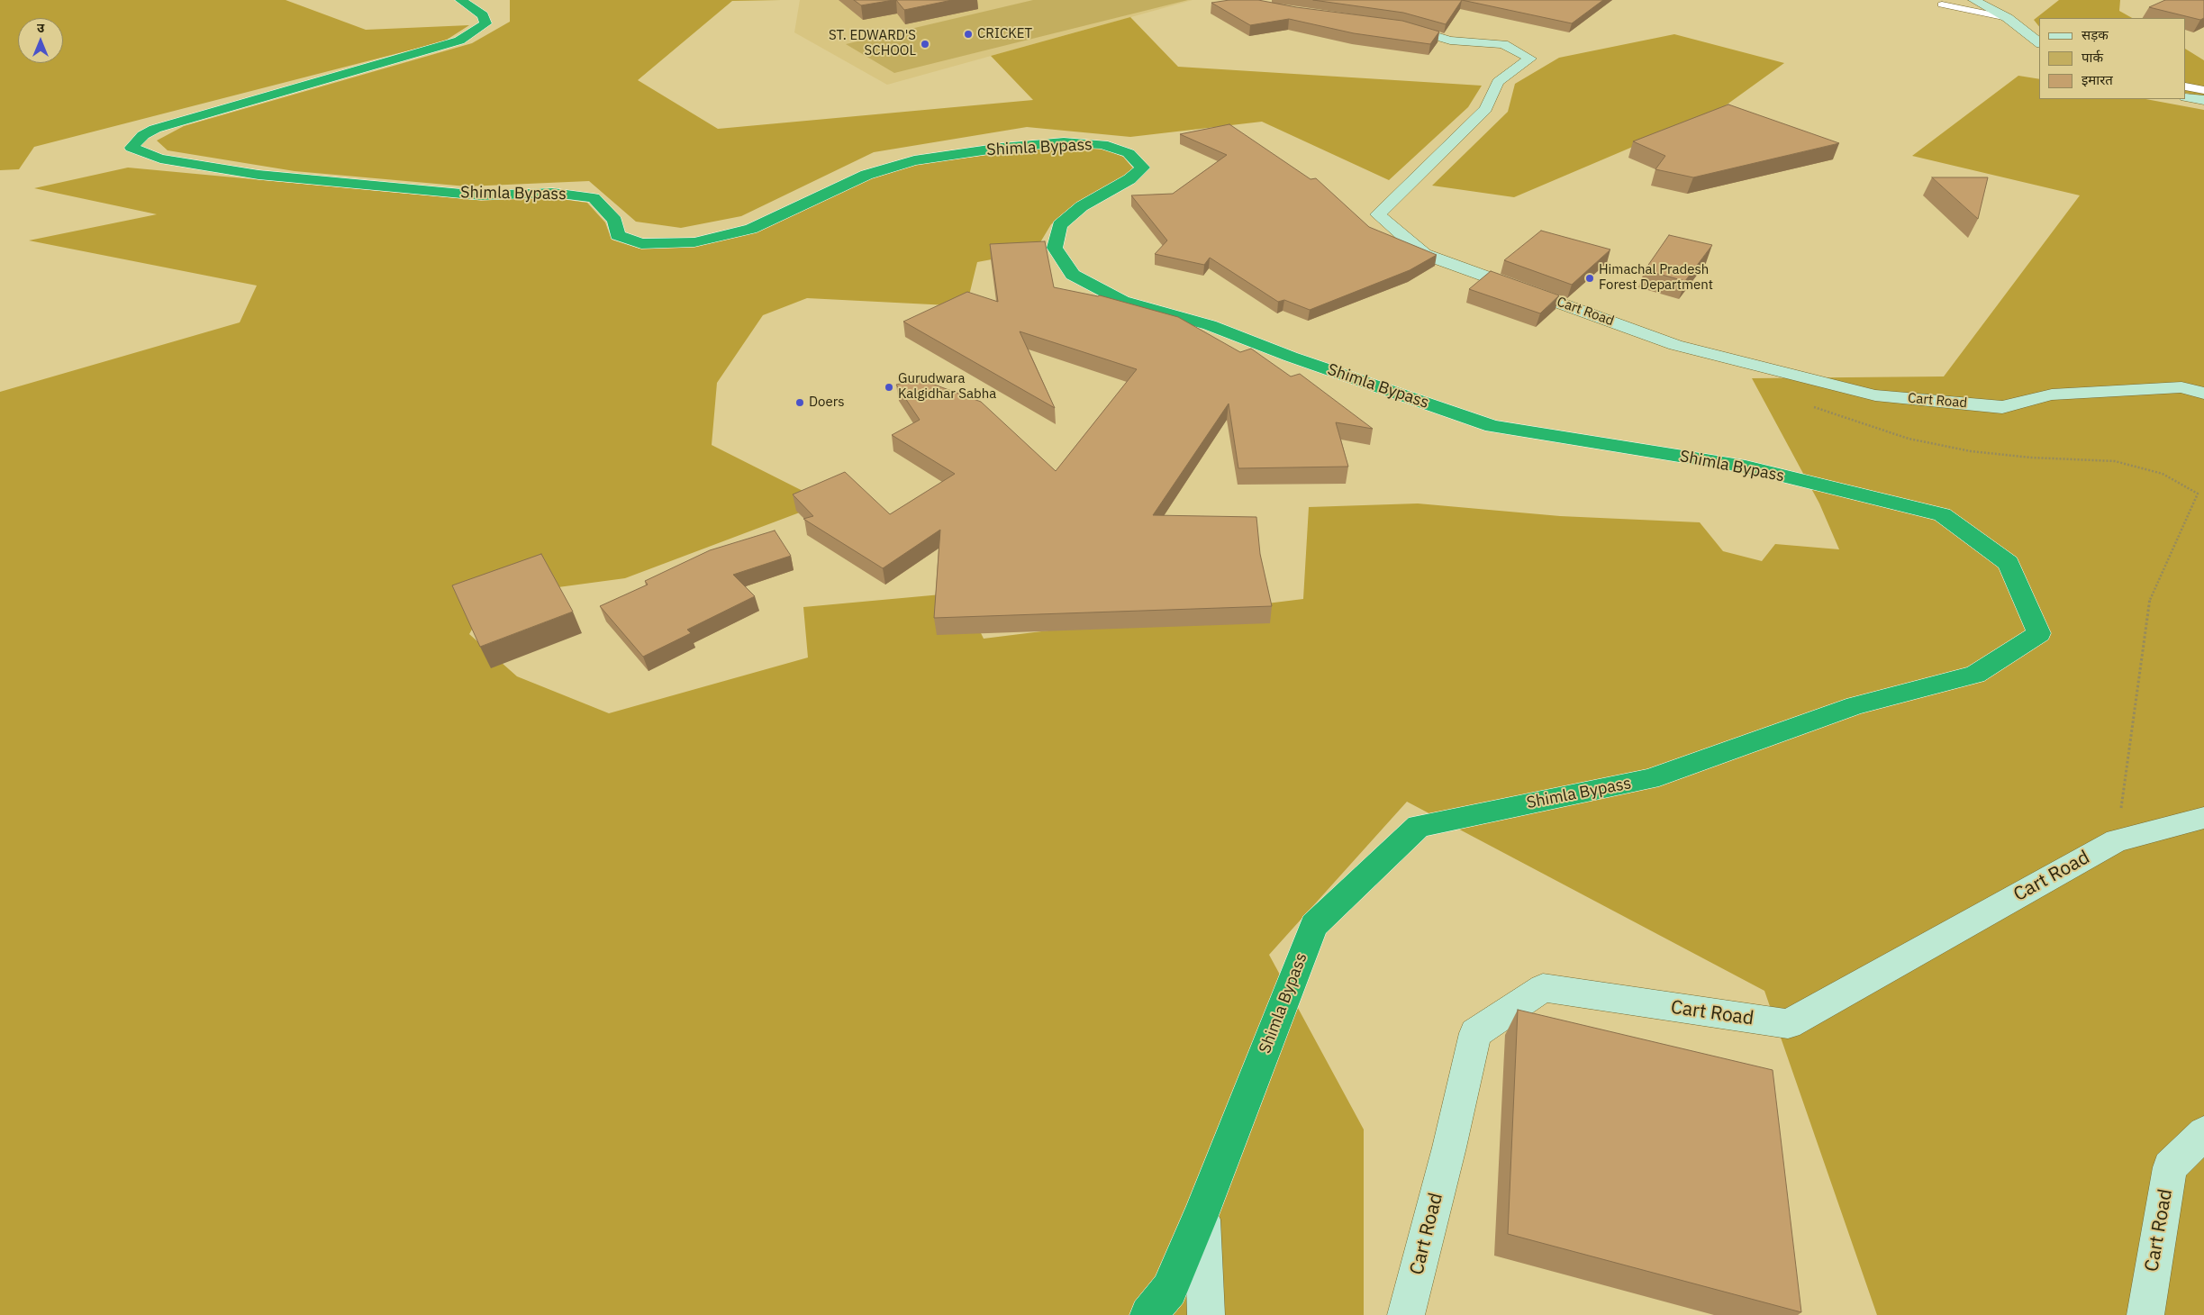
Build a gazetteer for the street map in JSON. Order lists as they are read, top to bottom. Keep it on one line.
{"streets":{"highway":["Shimla Bypass"],"main road":["Cart Road"]},"places":["CRICKET","ST. EDWARD'S SCHOOL","Himachal Pradesh Forest Department","Gurudwara Kalgidhar Sabha","Doers"],"legend":["सड़क","पार्क","इमारत"],"north":"top"}
